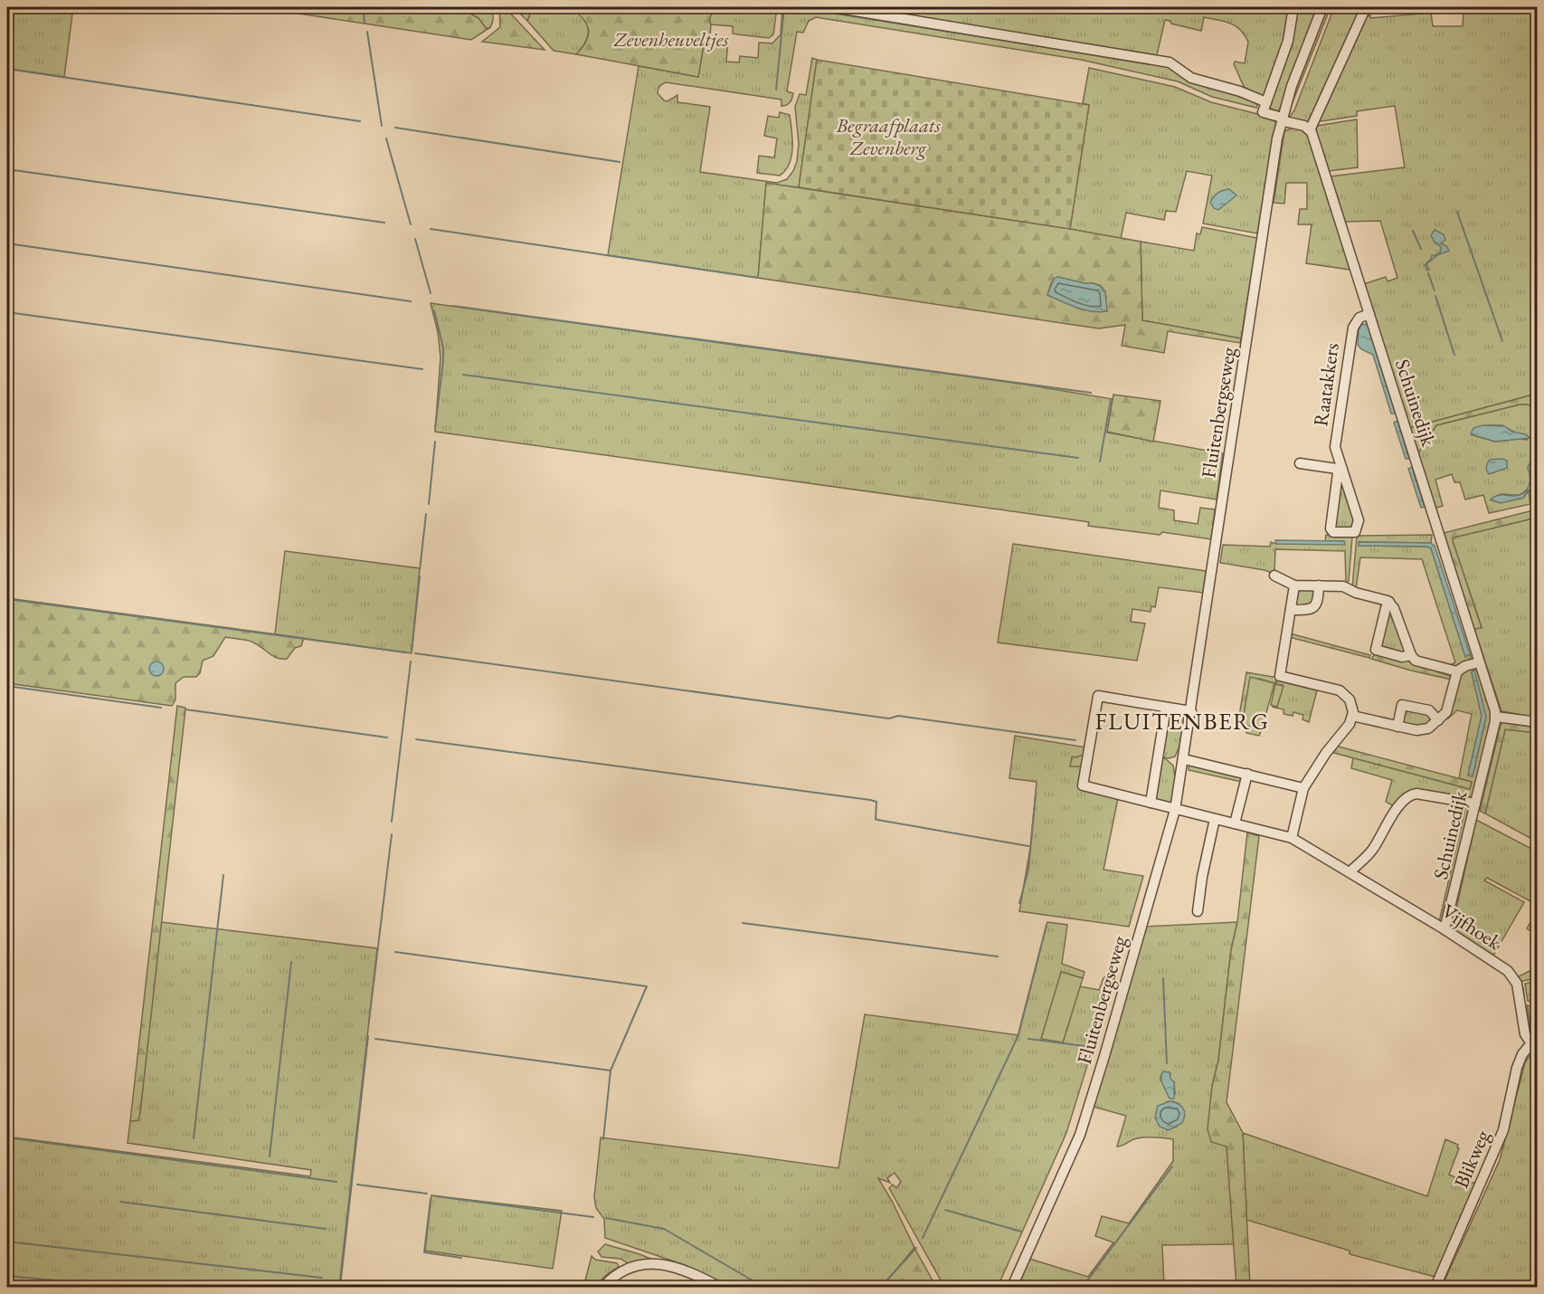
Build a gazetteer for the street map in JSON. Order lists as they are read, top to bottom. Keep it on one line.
{"streets":{"street":["Raatakkers","Schuinedijk","Fluitenbergseweg","Vijfhoek","Blikweg"]},"crossings":[["Raatakkers","Schuinedijk"],["Schuinedijk","Vijfhoek"],["Fluitenbergseweg","Vijfhoek"],["Vijfhoek","Blikweg"]],"districts":["FLUITENBERG"],"parks":["Zevenheuveltjes","Begraafplaats Zevenberg"]}
